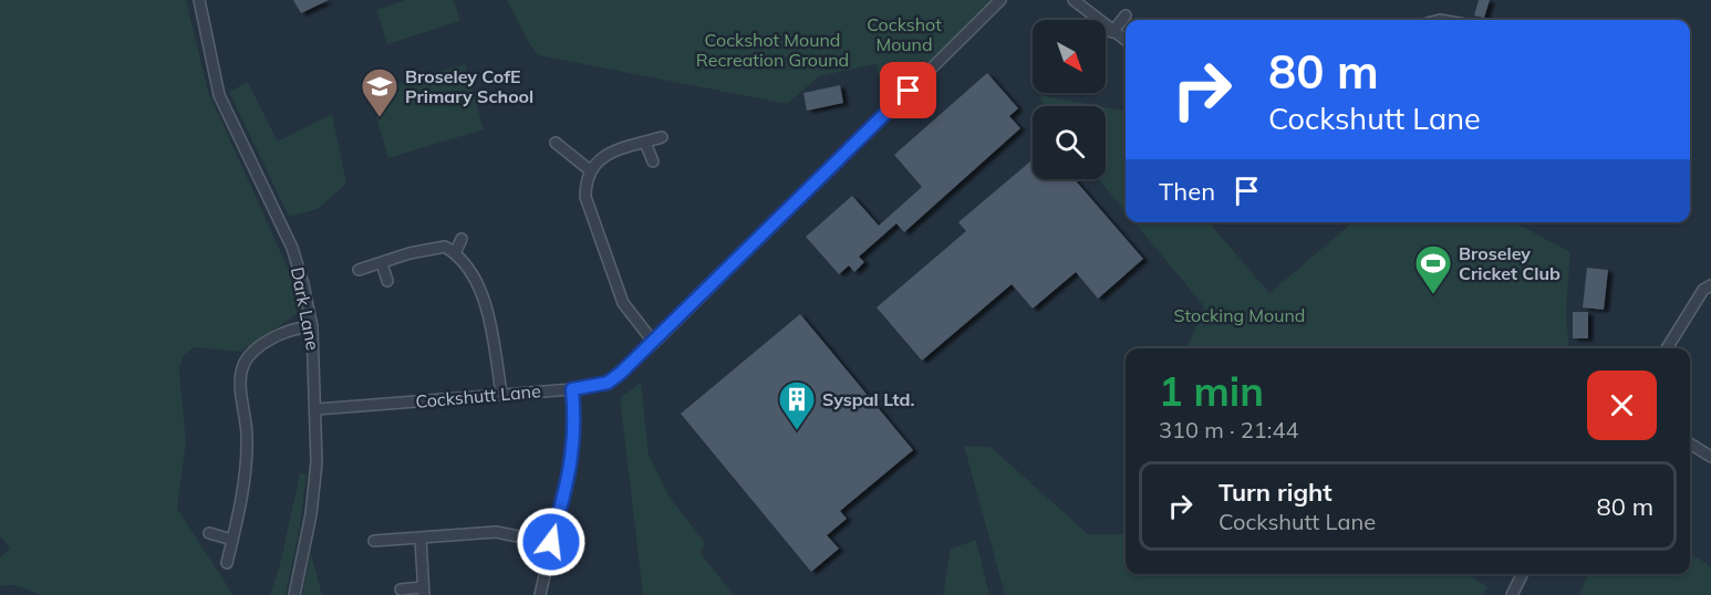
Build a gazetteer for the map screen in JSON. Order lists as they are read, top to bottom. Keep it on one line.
{"streets":{"street":["Dark Lane","Cockshutt Lane"]},"crossings":[["Dark Lane","Cockshutt Lane"]],"parks":["Cockshot Mound","Cockshot Mound Recreation Ground","Stocking Mound"],"places":{"school or university":["Broseley CofE Primary School"],"sports":["Broseley Cricket Club"],"building":["Syspal Ltd."]},"north":"bottom right","page":{"turn":["80 m","Cockshutt Lane"],"then":"Then","heading":["1 min","310 m · 21:44"],"list":[{"name":"Turn right","note":"Cockshutt Lane","value":"80 m"}]}}
